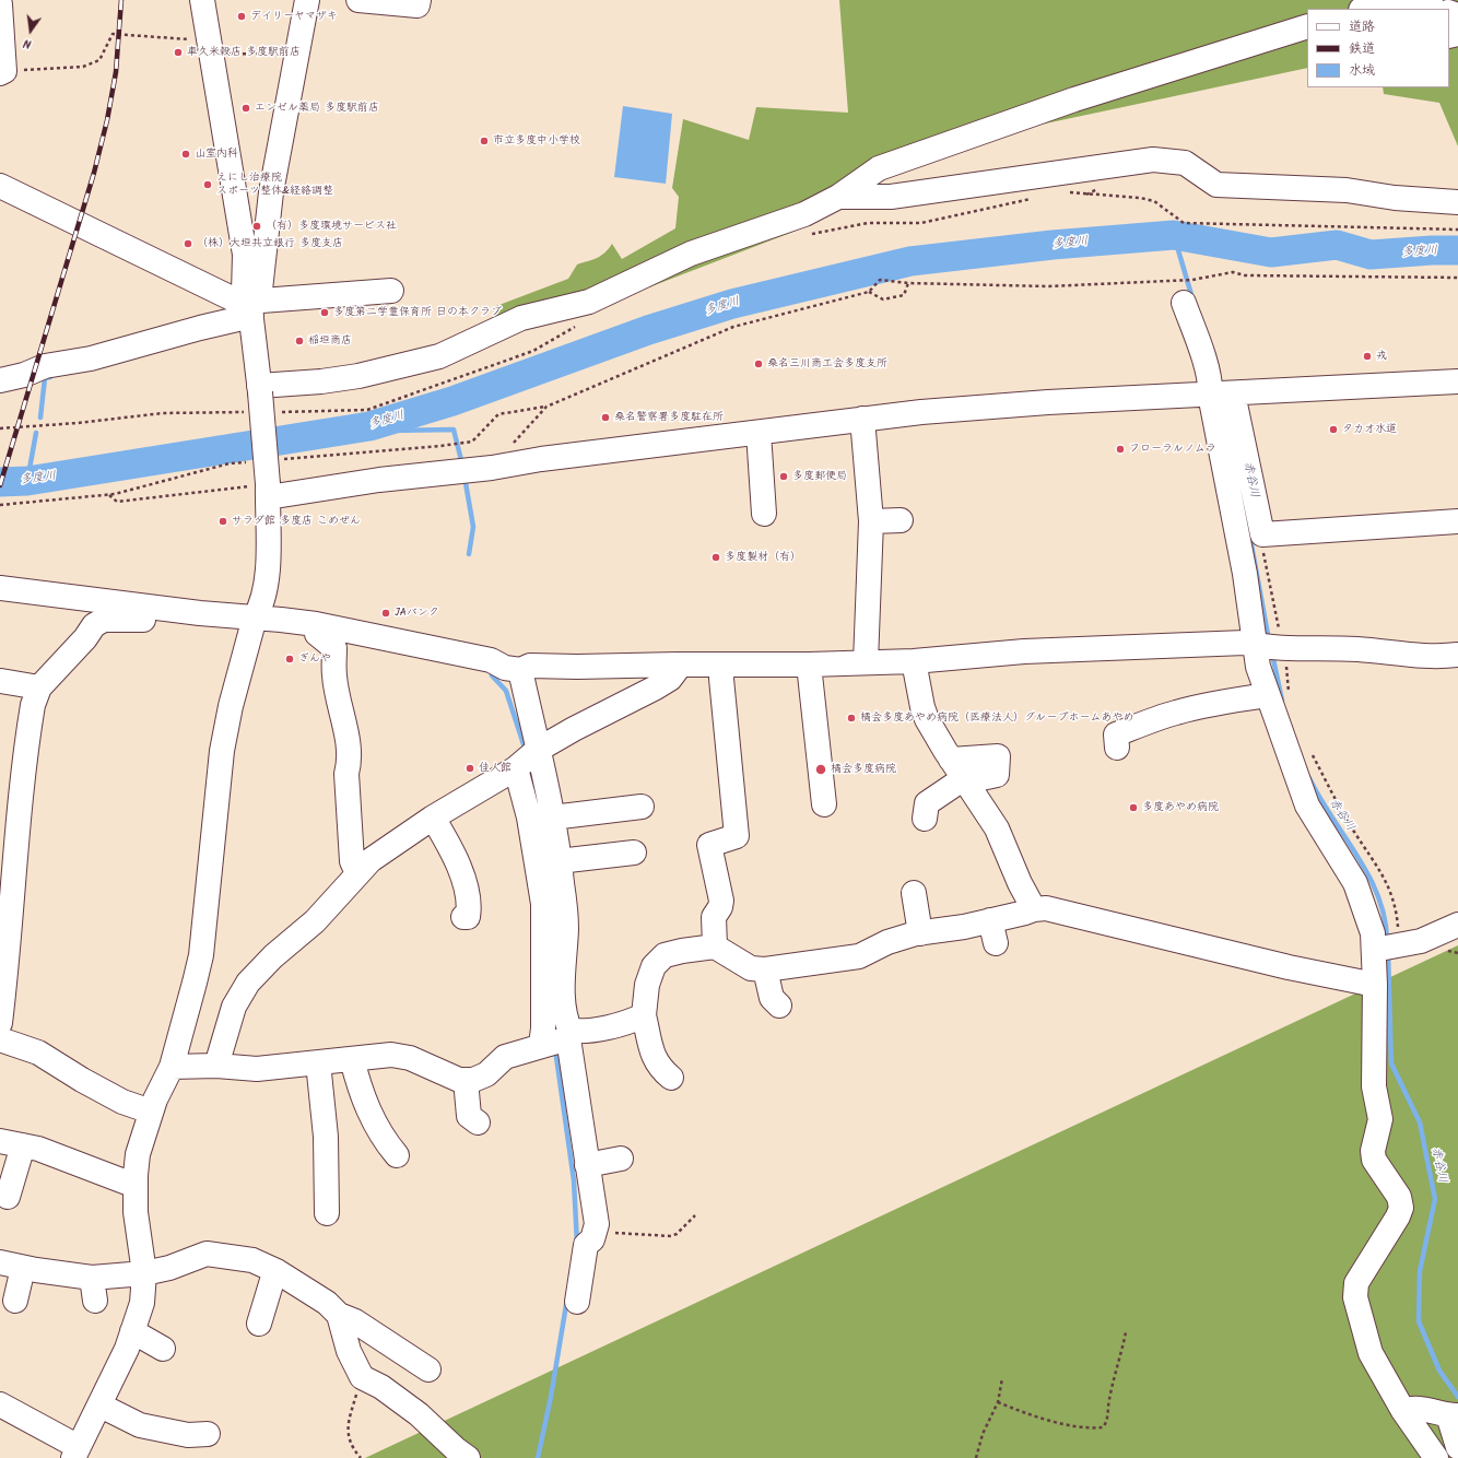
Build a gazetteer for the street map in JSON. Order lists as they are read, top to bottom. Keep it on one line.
{"water":["多度川","赤谷川"],"places":["デイリーヤマザキ","車久米穀店 多度駅前店","エンゼル薬局 多度駅前店","市立多度中小学校","山室内科","えにし治療院 スポーツ整体&経絡調整","（有）多度環境サービス社","（株）大垣共立銀行 多度支店","多度第二学童保育所 日の本クラブ","稲垣商店","戎","桑名三川商工会多度支所","桑名警察署多度駐在所","タカオ水道","フローラルノムラ","多度郵便局","サラダ館 多度店 こめぜん","多度製材（有）","JAバンク","ぎんや","橘会多度あやめ病院（医療法人）グループホームあやめ","佳人館","橘会多度病院","多度あやめ病院"],"legend":["道路","鉄道","水域"],"north":"bottom"}
